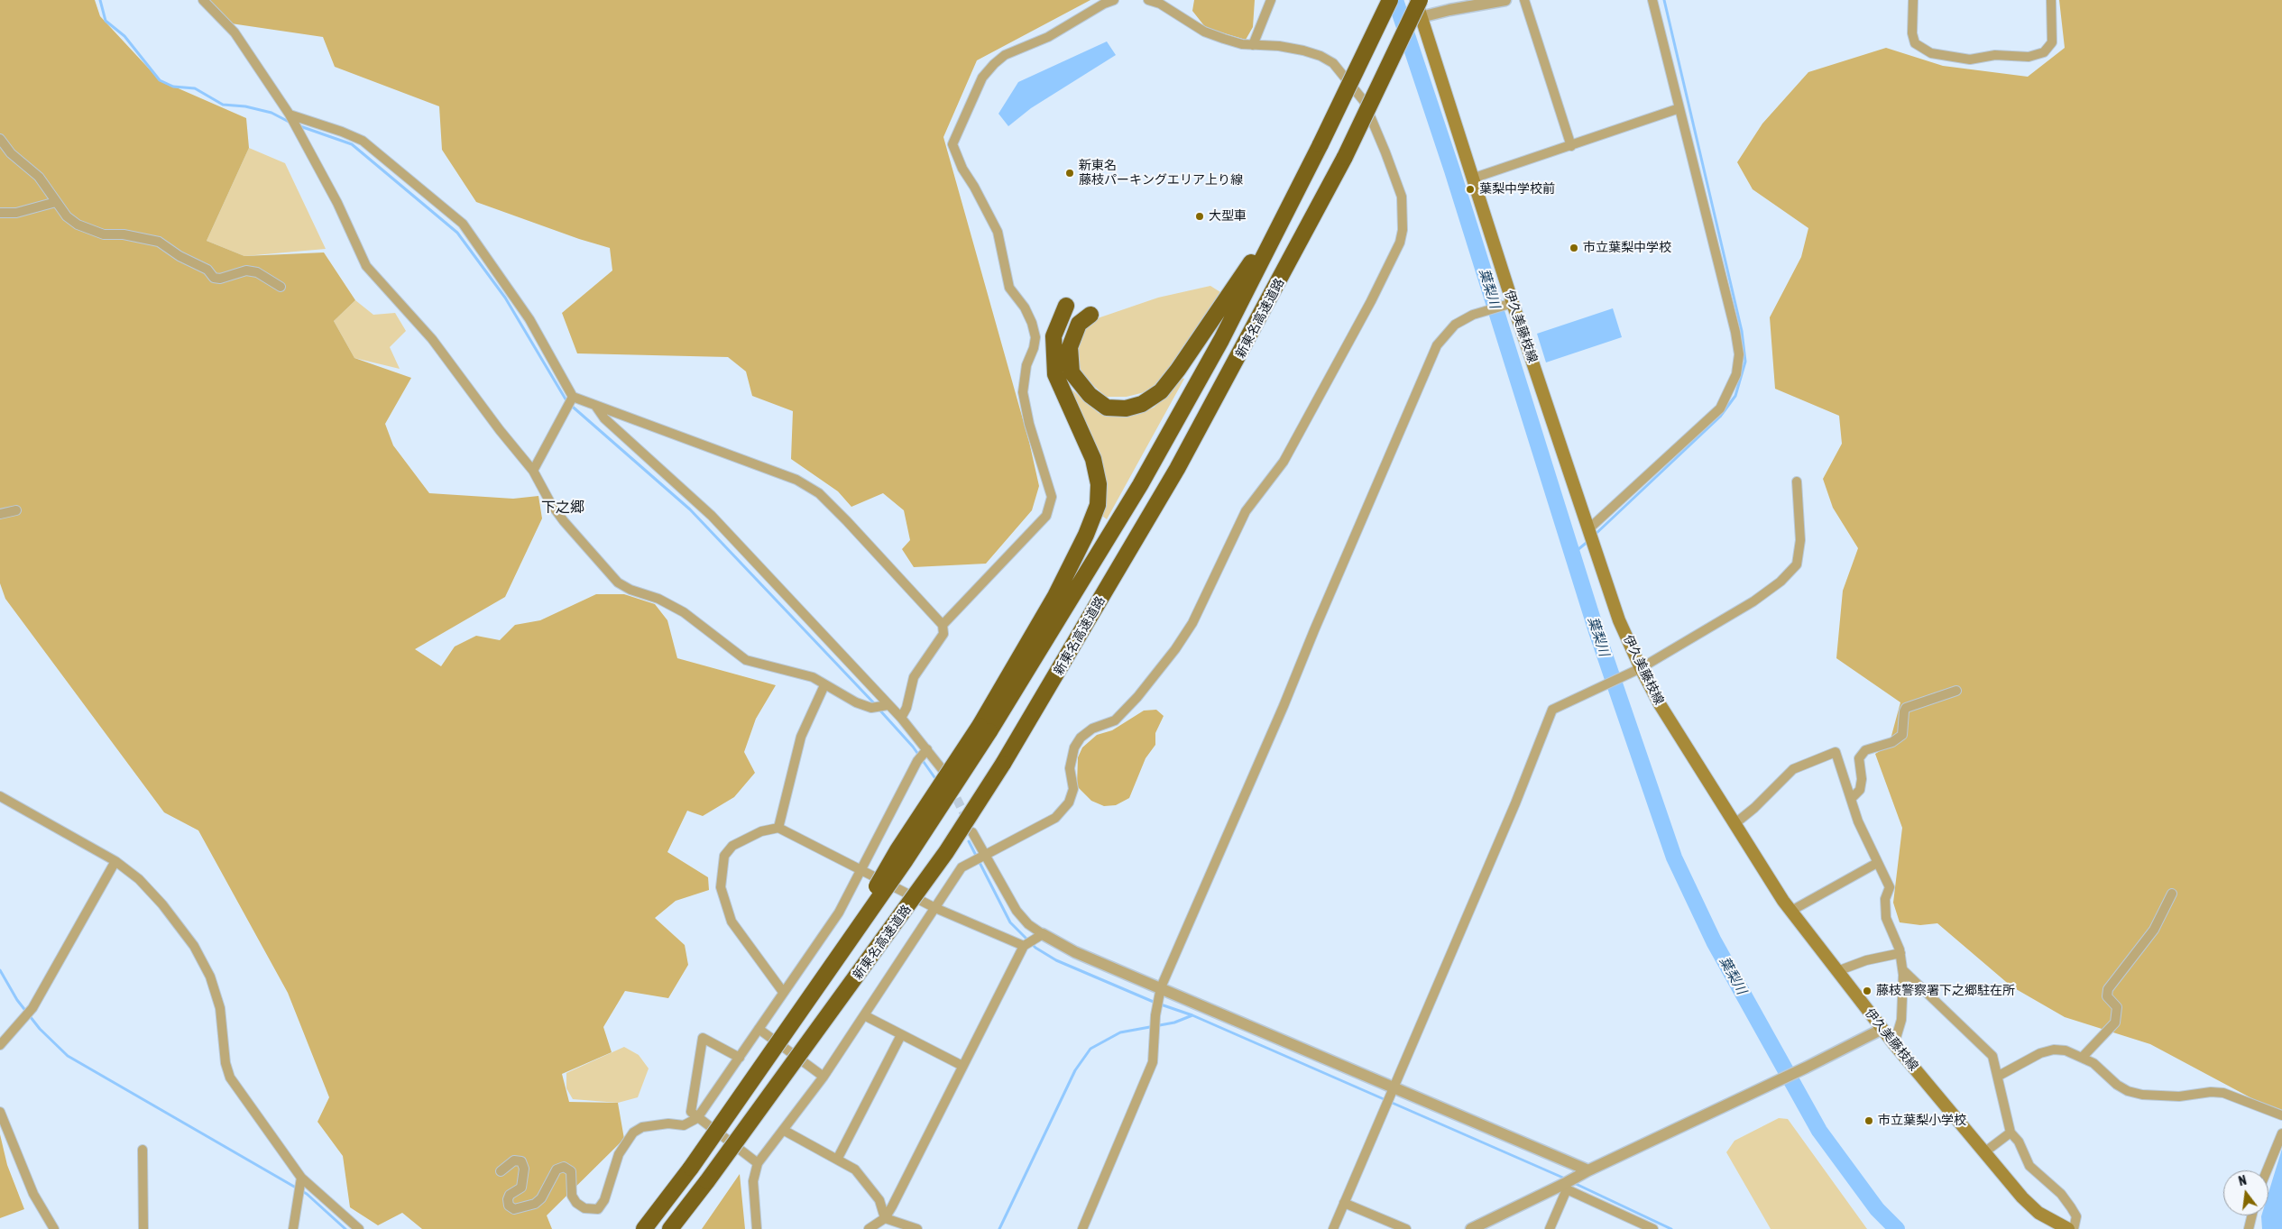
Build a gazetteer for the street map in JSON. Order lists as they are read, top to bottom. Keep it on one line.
{"streets":{"highway":["新東名高速道路"],"main road":["伊久美藤枝線"]},"districts":["下之郷"],"water":["葉梨川"],"places":["新東名 藤枝パーキングエリア上り線","葉梨中学校前","大型車","市立葉梨中学校","藤枝警察署下之郷駐在所","市立葉梨小学校"],"north":"top"}
